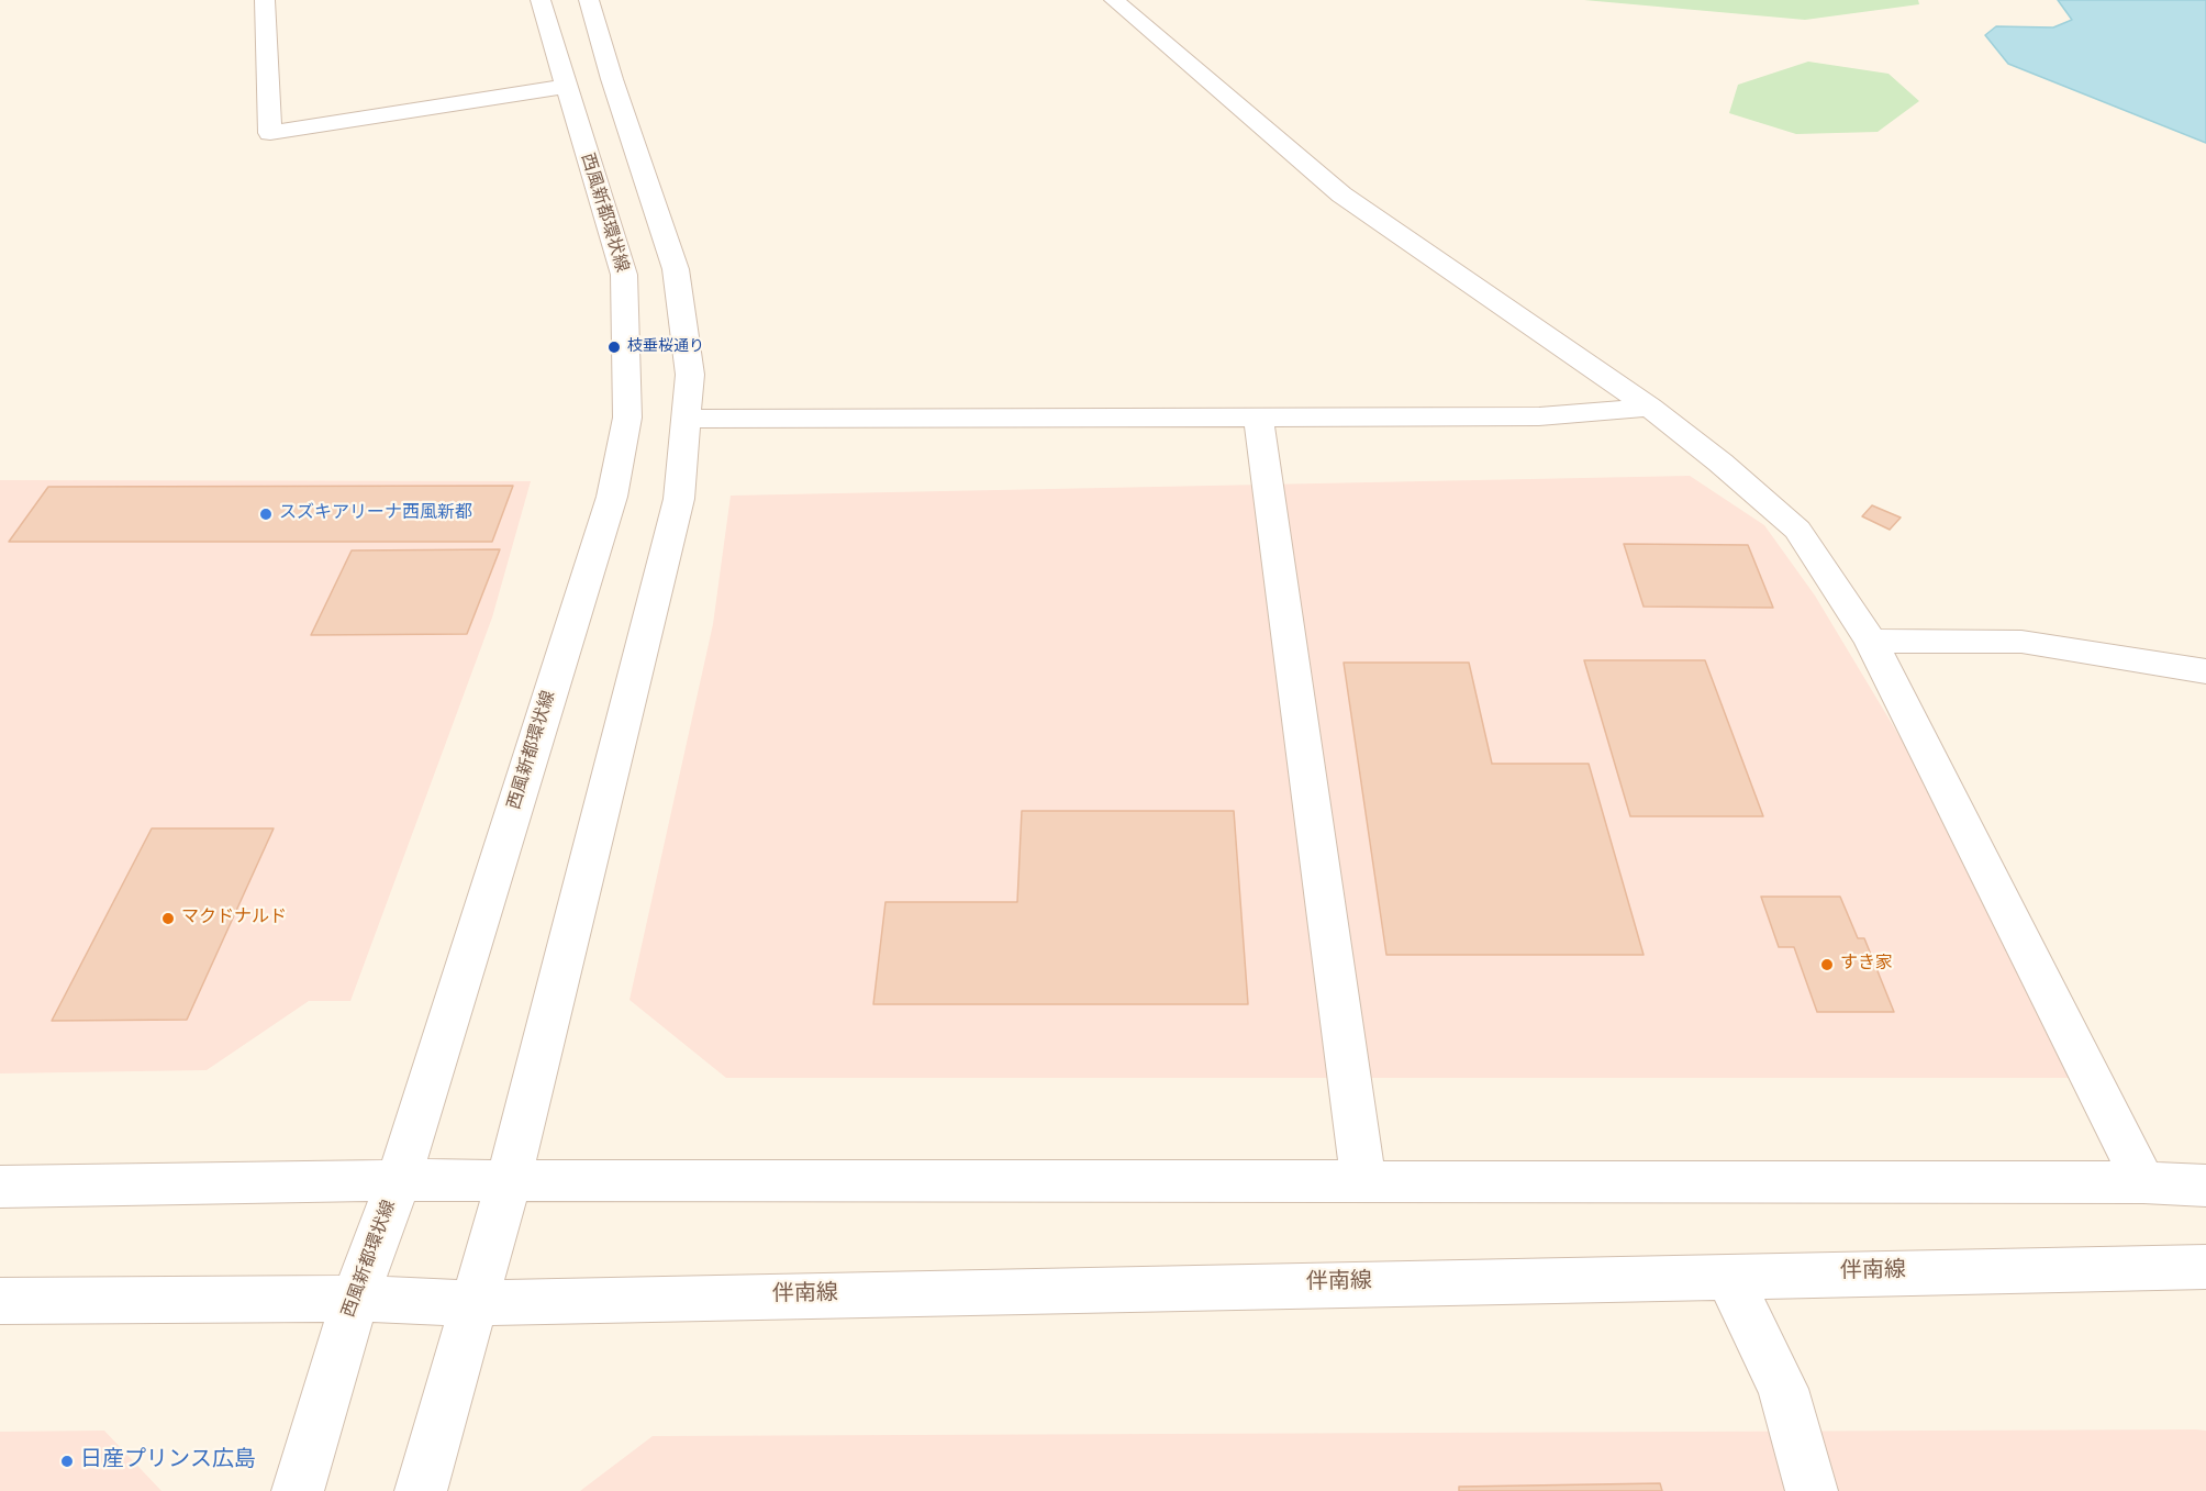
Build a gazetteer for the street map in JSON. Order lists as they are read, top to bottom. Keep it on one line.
{"streets":{"street":["西風新都環状線","伴南線"]},"crossings":[["西風新都環状線","伴南線"]],"places":["枝垂桜通り","スズキアリーナ西風新都","マクドナルド","すき家","日産プリンス広島"]}
